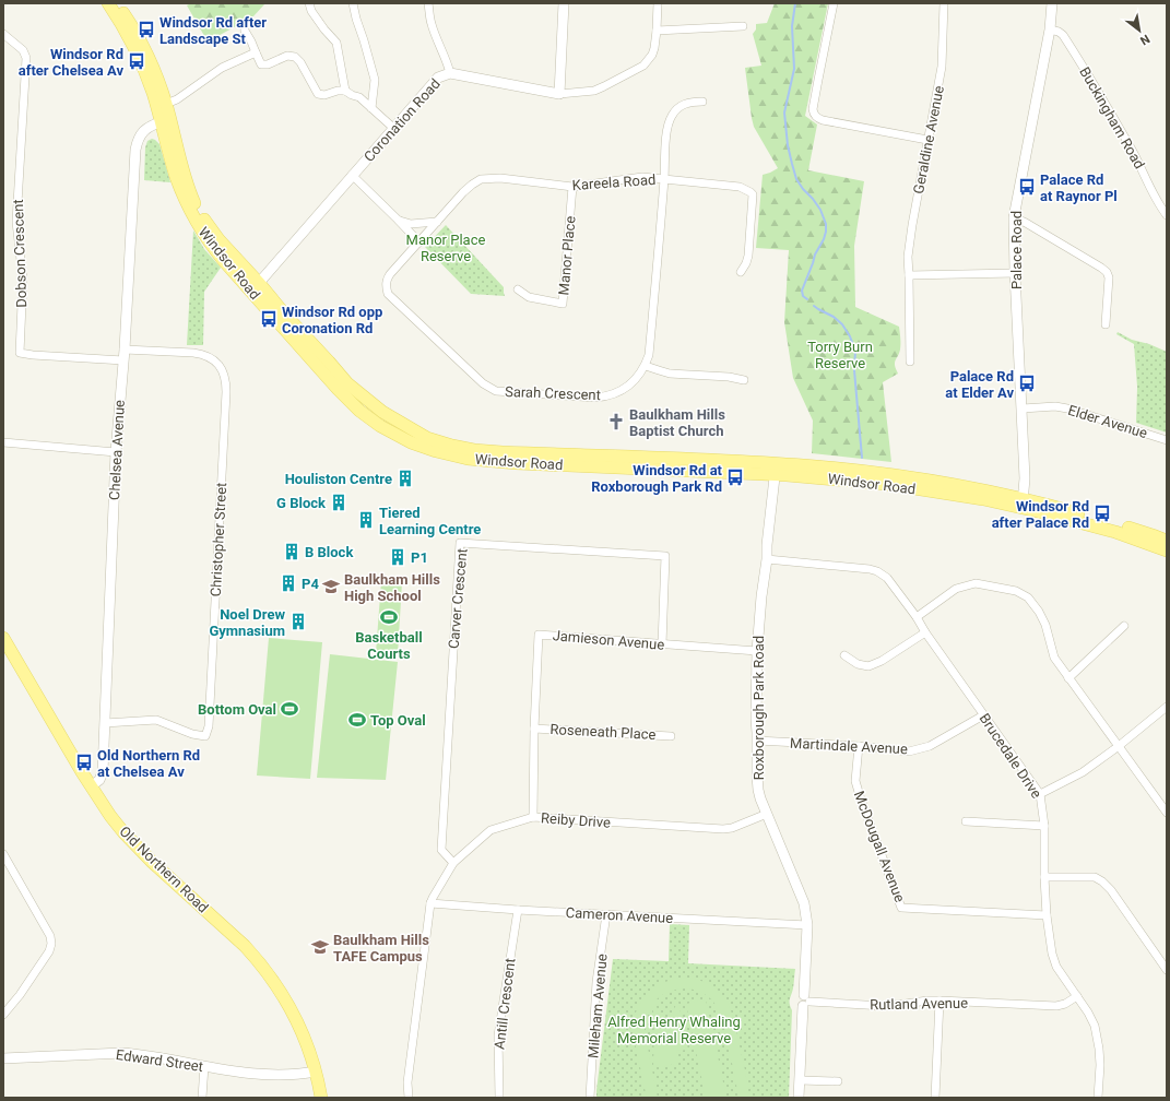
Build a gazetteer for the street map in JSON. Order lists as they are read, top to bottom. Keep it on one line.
{"streets":{"main road":["Windsor Road","Old Northern Road"],"street":["Buckingham Road","Coronation Road","Geraldine Avenue","Kareela Road","Palace Road","Dobson Crescent","Manor Place","Sarah Crescent","Elder Avenue","Chelsea Avenue","Christopher Street","Carver Crescent","Jamieson Avenue","Roxborough Park Road","Roseneath Place","Martindale Avenue","Brucedale Drive","Reiby Drive","McDougall Avenue","Cameron Avenue","Antill Crescent","Rutland Avenue","Mileham Avenue","Edward Street"]},"crossings":[["Buckingham Road","Palace Road"],["Coronation Road","Windsor Road"],["Kareela Road","Manor Place"],["Kareela Road","Sarah Crescent"],["Palace Road","Windsor Road"],["Palace Road","Elder Avenue"],["Dobson Crescent","Chelsea Avenue"],["Windsor Road","Chelsea Avenue"],["Windsor Road","Roxborough Park Road"],["Chelsea Avenue","Christopher Street"],["Chelsea Avenue","Old Northern Road"],["Carver Crescent","Jamieson Avenue"],["Carver Crescent","Reiby Drive"],["Jamieson Avenue","Roxborough Park Road"],["Jamieson Avenue","Roseneath Place"],["Jamieson Avenue","Reiby Drive"],["Roxborough Park Road","Martindale Avenue"],["Roxborough Park Road","Brucedale Drive"],["Roxborough Park Road","Reiby Drive"],["Roxborough Park Road","Cameron Avenue"],["Roxborough Park Road","Rutland Avenue"],["Martindale Avenue","Brucedale Drive"],["Martindale Avenue","McDougall Avenue"],["Brucedale Drive","McDougall Avenue"],["Brucedale Drive","Rutland Avenue"],["Reiby Drive","Cameron Avenue"],["Old Northern Road","Edward Street"],["Cameron Avenue","Antill Crescent"],["Cameron Avenue","Mileham Avenue"]],"parks":["Manor Place Reserve","Torry Burn Reserve","Alfred Henry Whaling Memorial Reserve"],"places":{"bus stop":["Windsor Rd after Landscape St","Windsor Rd after Chelsea Av","Palace Rd at Raynor Pl","Windsor Rd opp Coronation Rd","Palace Rd at Elder Av","Windsor Rd at Roxborough Park Rd","Windsor Rd after Palace Rd","Old Northern Rd at Chelsea Av"],"church":["Baulkham Hills Baptist Church"],"building":["Houliston Centre","G Block","Tiered Learning Centre","B Block","P1","P4","Noel Drew Gymnasium"],"school or university":["Baulkham Hills High School","Baulkham Hills TAFE Campus"],"sports":["Basketball Courts","Bottom Oval","Top Oval"]},"north":"bottom right"}
